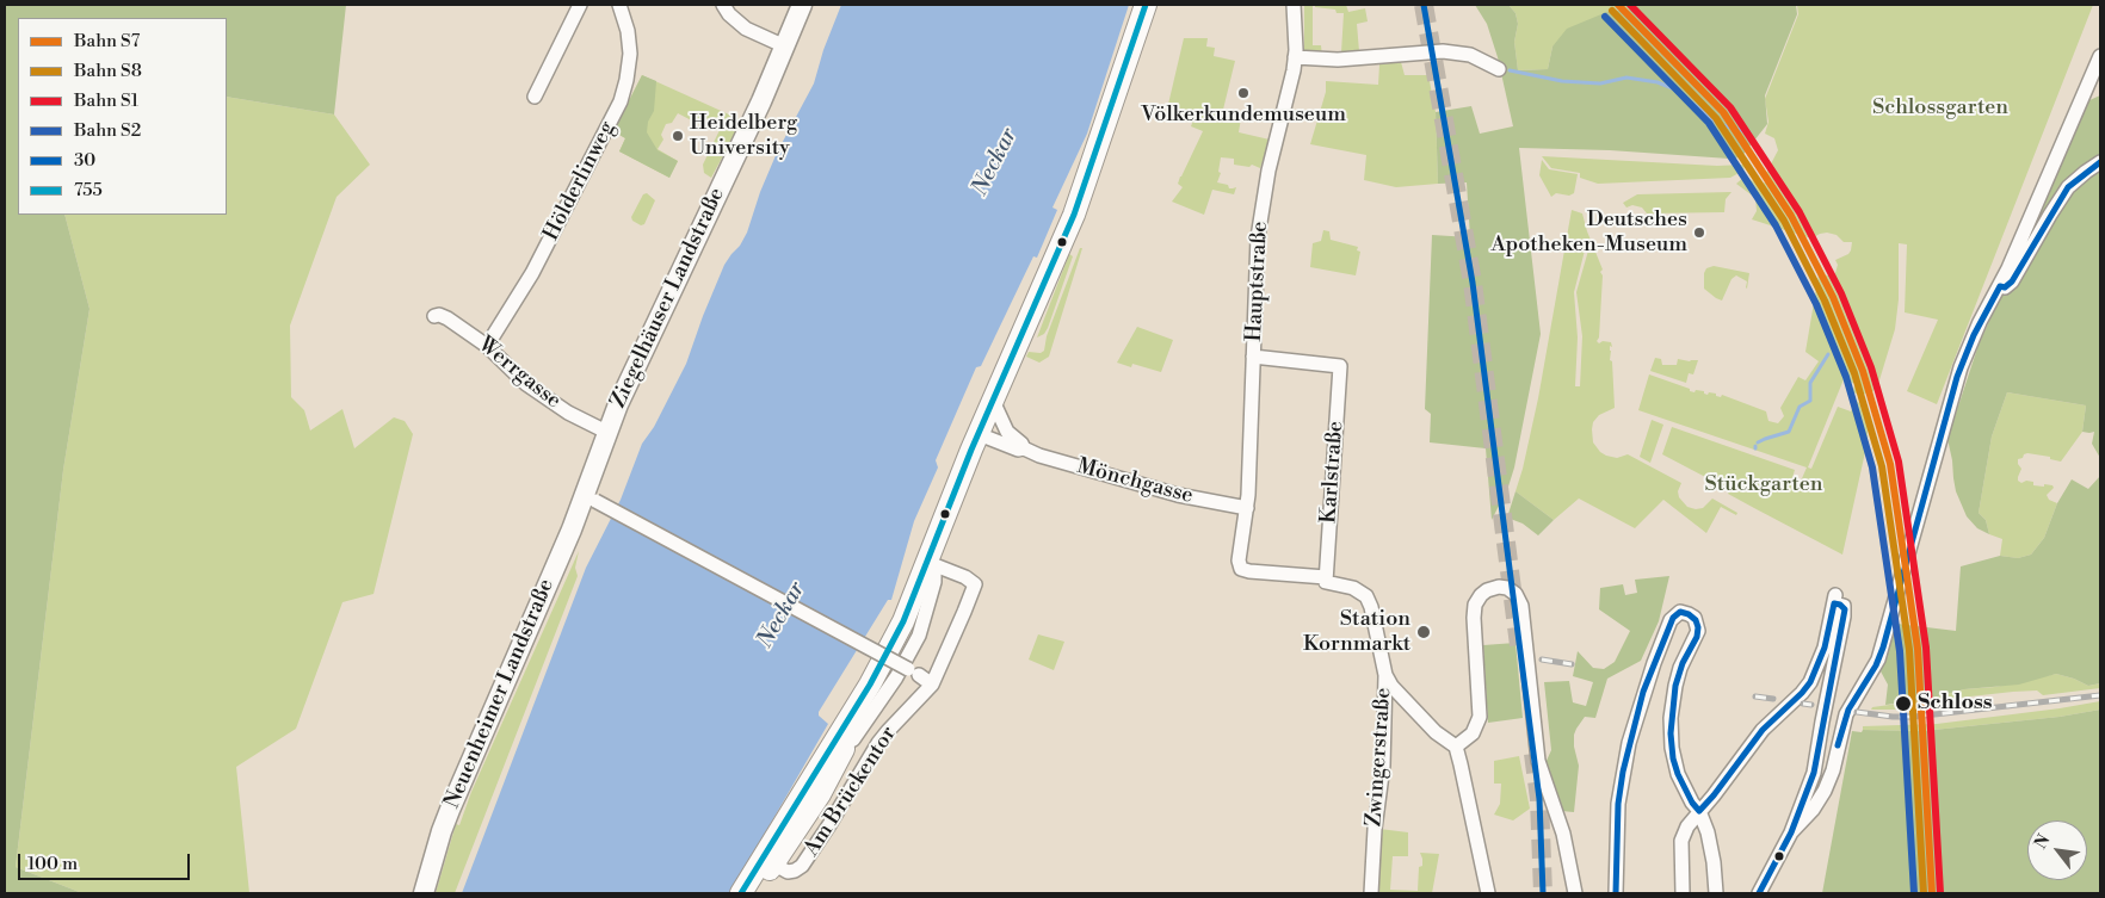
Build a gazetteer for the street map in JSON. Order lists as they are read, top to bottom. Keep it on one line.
{"streets":{"main road":["Ziegelhäuser Landstraße","Neuenheimer Landstraße"],"street":["Hölderlinweg","Hauptstraße","Werrgasse","Karlstraße","Mönchgasse","Zwingerstraße","Am Brückentor"]},"crossings":[["Hölderlinweg","Werrgasse"],["Hauptstraße","Karlstraße"],["Hauptstraße","Mönchgasse"],["Hauptstraße","Zwingerstraße"],["Ziegelhäuser Landstraße","Werrgasse"],["Ziegelhäuser Landstraße","Neuenheimer Landstraße"],["Karlstraße","Zwingerstraße"]],"water":["Neckar"],"parks":["Schlossgarten","Stückgarten"],"places":["Völkerkundemuseum","Heidelberg University","Deutsches Apotheken-Museum","Station Kornmarkt","Schloss"],"lines":["rail line S7","rail line S1","transit line 30","transit line 755","rail line S8","rail line S2"],"legend":["Bahn S7","Bahn S8","Bahn S1","Bahn S2","30","755"],"scale_bar":"100 m","north":"top left"}
